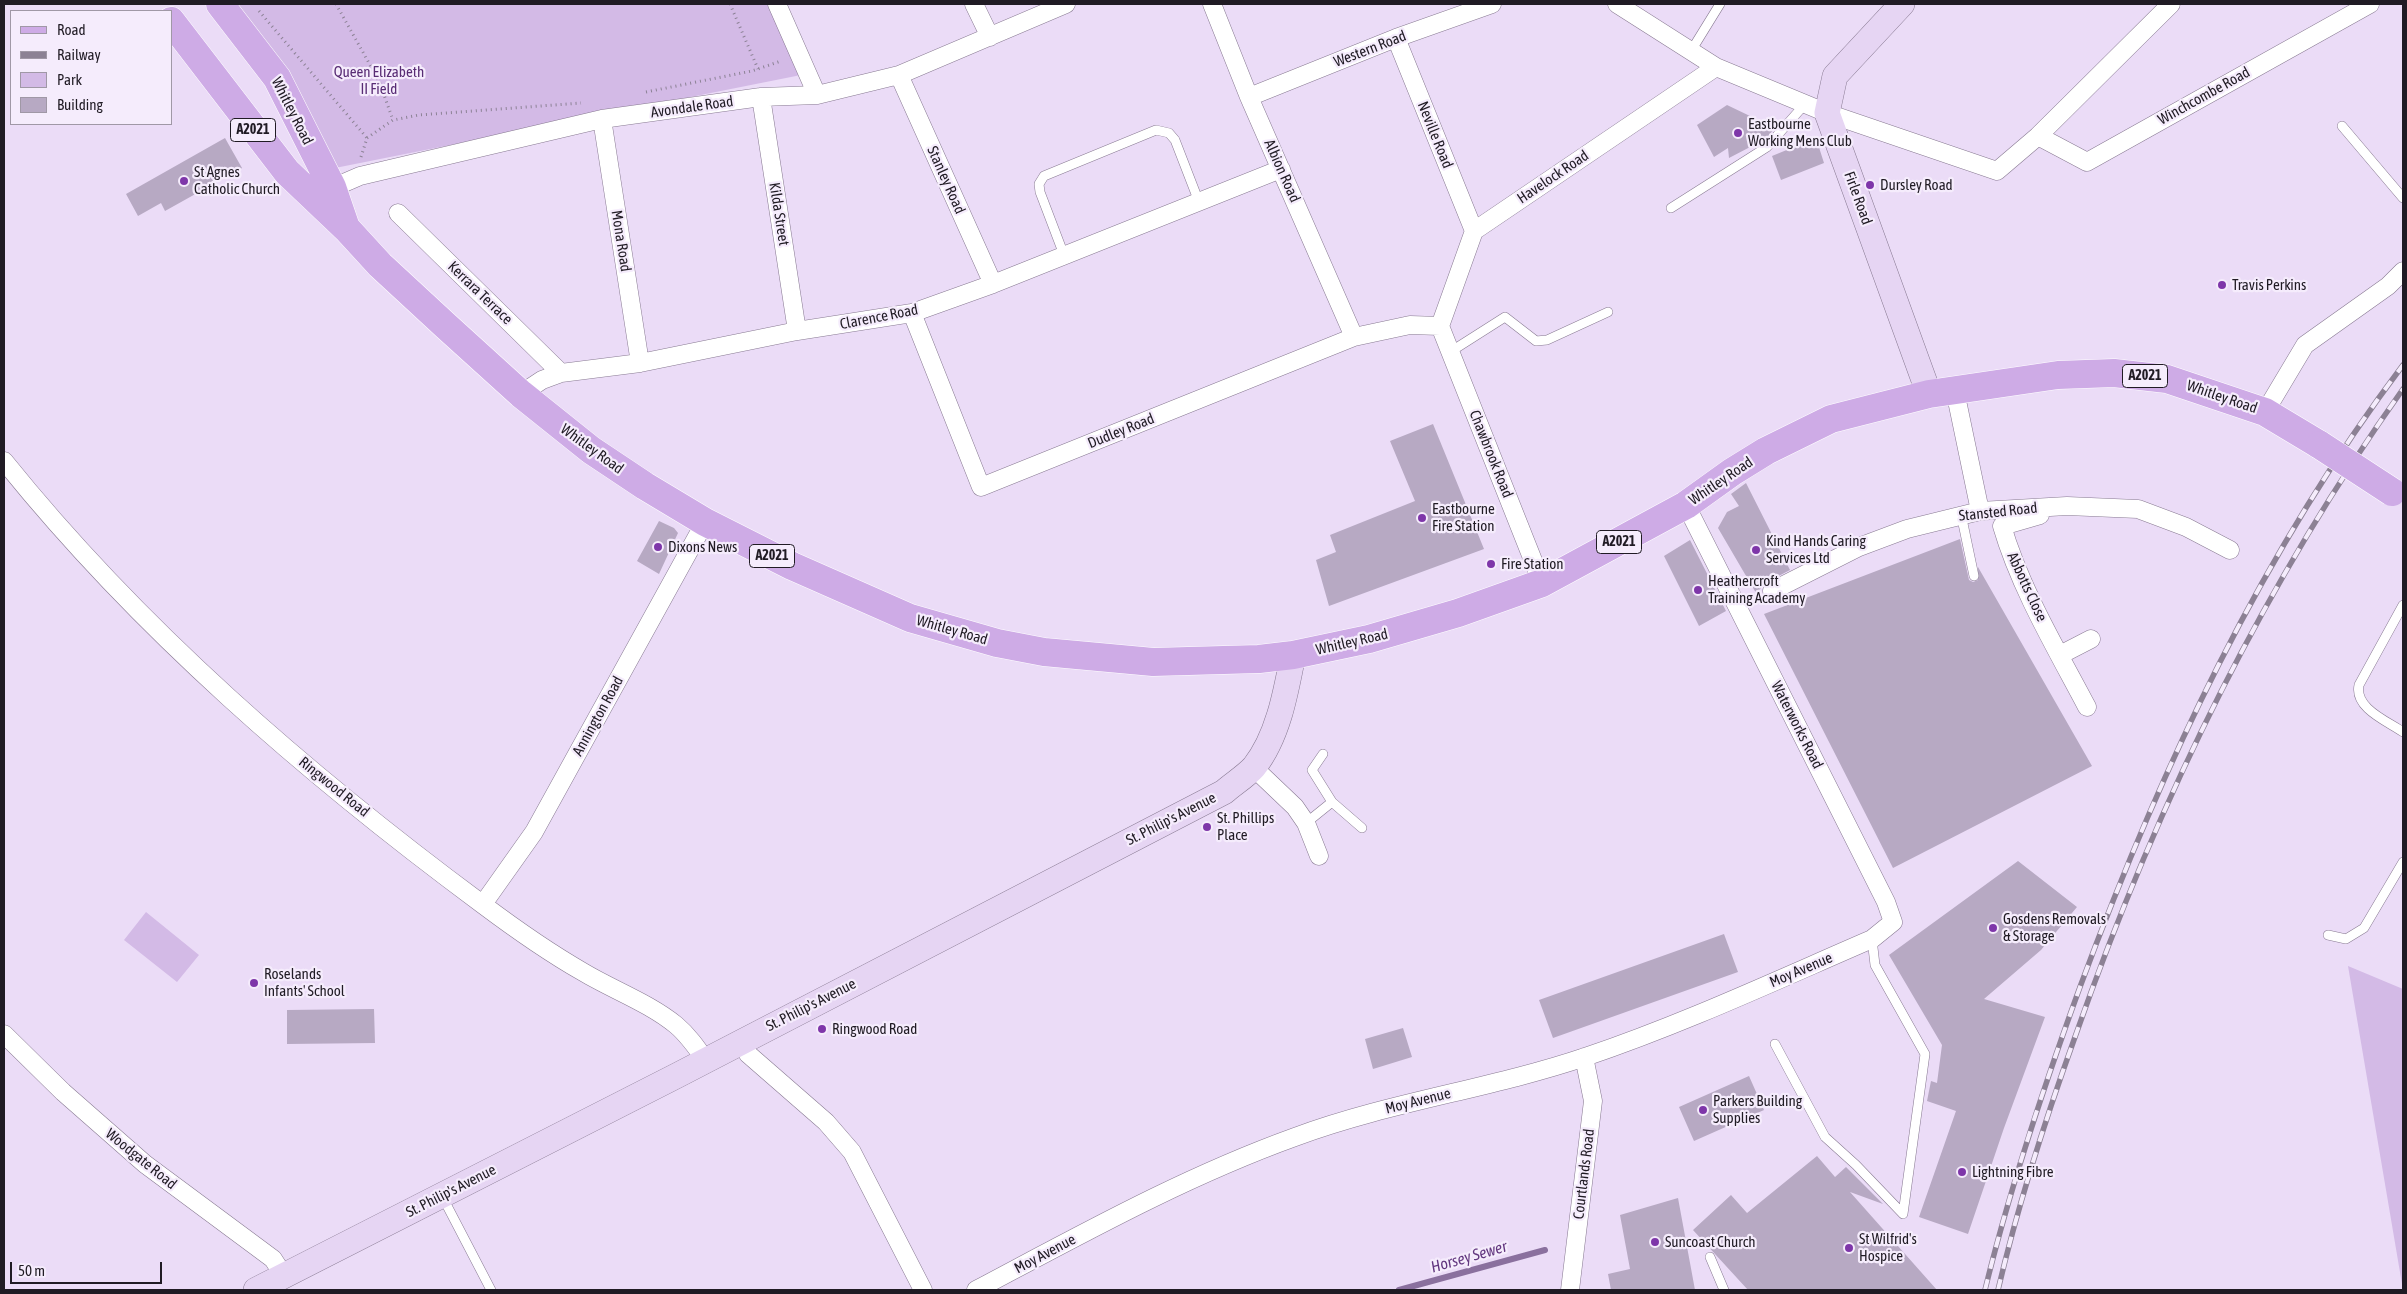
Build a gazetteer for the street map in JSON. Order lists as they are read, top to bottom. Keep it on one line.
{"streets":{"main road":["Whitley Road","A2021"],"street":["Western Road","Winchcombe Road","Avondale Road","Neville Road","Albion Road","Havelock Road","Stanley Road","Firle Road","Kilda Street","Mona Road","Kerrara Terrace","Clarence Road","Dudley Road","Chawbrook Road","Stansted Road","Abbotts Close","Annington Road","Waterworks Road","Ringwood Road","St. Philip's Avenue","Moy Avenue","Woodgate Road","Courtlands Road"]},"crossings":[["Western Road","Neville Road"],["Western Road","Albion Road"],["Avondale Road","Whitley Road"],["Avondale Road","Stanley Road"],["Avondale Road","Kilda Street"],["Avondale Road","Mona Road"],["Whitley Road","Firle Road"],["Whitley Road","Clarence Road"],["Whitley Road","Chawbrook Road"],["Whitley Road","Annington Road"],["Whitley Road","Waterworks Road"],["Whitley Road","St. Philip's Avenue"],["Neville Road","Havelock Road"],["Albion Road","Clarence Road"],["Albion Road","Dudley Road"],["Stanley Road","Clarence Road"],["Kilda Street","Clarence Road"],["Mona Road","Clarence Road"],["Kerrara Terrace","Clarence Road"],["Clarence Road","Dudley Road"],["Dudley Road","Chawbrook Road"],["Stansted Road","Abbotts Close"],["Annington Road","Ringwood Road"],["Waterworks Road","Moy Avenue"],["Ringwood Road","St. Philip's Avenue"],["St. Philip's Avenue","Woodgate Road"],["Moy Avenue","Courtlands Road"]],"water":["Horsey Sewer"],"parks":["Queen Elizabeth II Field"],"places":["Eastbourne Working Mens Club","St Agnes Catholic Church","Dursley Road","Travis Perkins","Eastbourne Fire Station","Dixons News","Kind Hands Caring Services Ltd","Fire Station","Heathercroft Training Academy","St. Phillips Place","Gosdens Removals & Storage","Roselands Infants' School","Ringwood Road","Parkers Building Supplies","Lightning Fibre","Suncoast Church","St Wilfrid's Hospice"],"legend":["Road","Railway","Park","Building"],"scale_bar":"50 m"}
